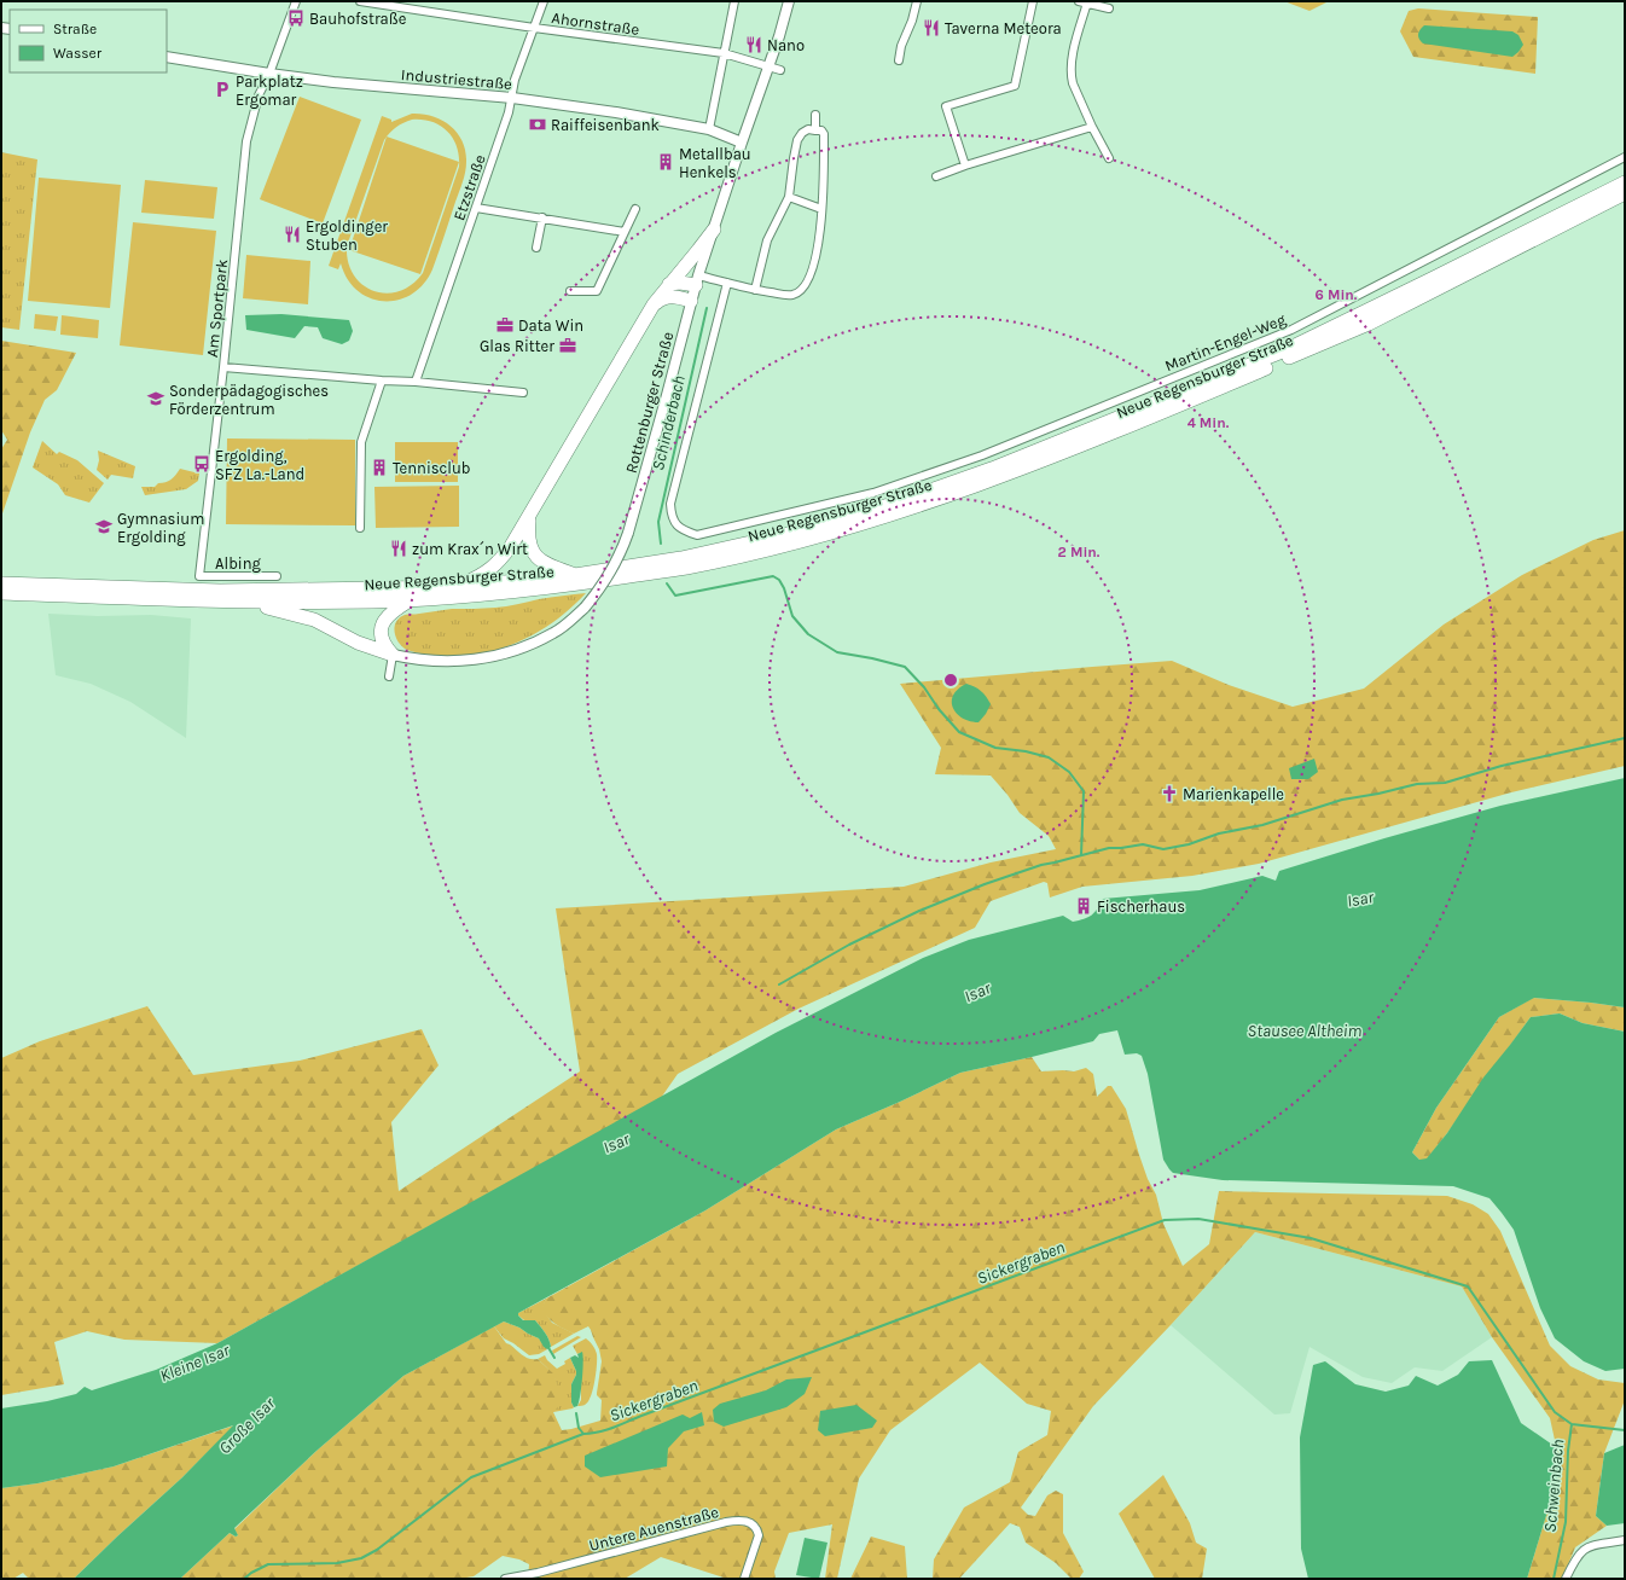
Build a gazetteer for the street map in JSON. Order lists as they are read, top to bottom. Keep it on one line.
{"streets":{"highway":["Neue Regensburger Straße"],"street":["Ahornstraße","Industriestraße","Etzstraße","Am Sportpark","Martin-Engel-Weg","Rottenburger Straße","Albing","Untere Auenstraße"]},"crossings":[["Ahornstraße","Etzstraße"],["Ahornstraße","Rottenburger Straße"],["Industriestraße","Etzstraße"],["Industriestraße","Am Sportpark"],["Industriestraße","Rottenburger Straße"],["Am Sportpark","Albing"]],"water":["Schinderbach","Isar","Stausee Altheim","Sickergraben","Kleine Isar","Große Isar","Schweinbach"],"places":{"bus stop":["Bauhofstraße","Ergolding, SFZ La.-Land"],"restaurant":["Taverna Meteora","Nano","Ergoldinger Stuben","zum Krax´n Wirt"],"parking":["Parkplatz Ergomar"],"bank":["Raiffeisenbank"],"building":["Metallbau Henkels","Tennisclub","Fischerhaus"],"office":["Data Win","Glas Ritter"],"school or university":["Sonderpädagogisches Förderzentrum","Gymnasium Ergolding"],"church":["Marienkapelle"]},"legend":["Straße","Wasser"],"rings":["6 Min.","4 Min.","2 Min."]}
